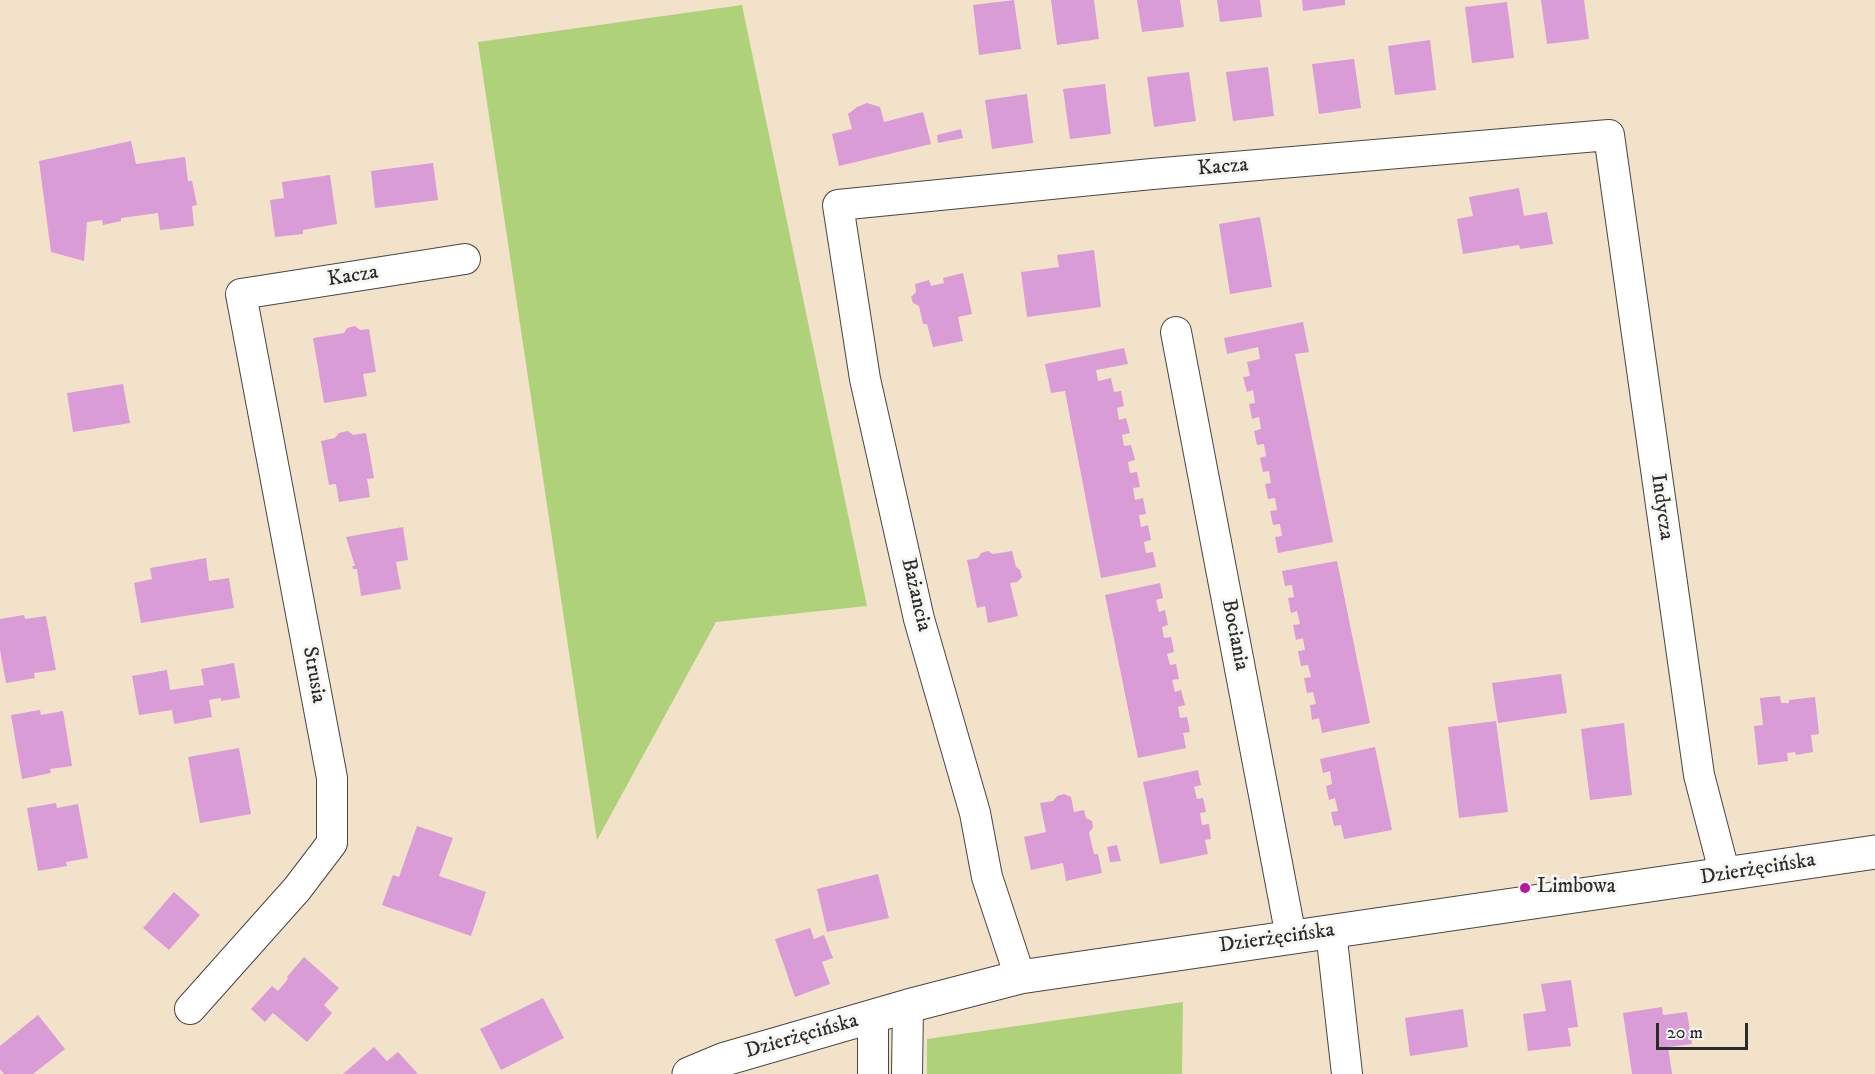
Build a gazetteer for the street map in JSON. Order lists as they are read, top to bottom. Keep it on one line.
{"streets":{"street":["Kacza","Indycza","Bażancia","Bociania","Strusia","Dzierżęcińska"]},"crossings":[["Kacza","Indycza"],["Kacza","Bażancia"],["Kacza","Strusia"],["Indycza","Dzierżęcińska"],["Bażancia","Dzierżęcińska"],["Bociania","Dzierżęcińska"]],"places":["Limbowa"],"scale_bar":"20 m"}
